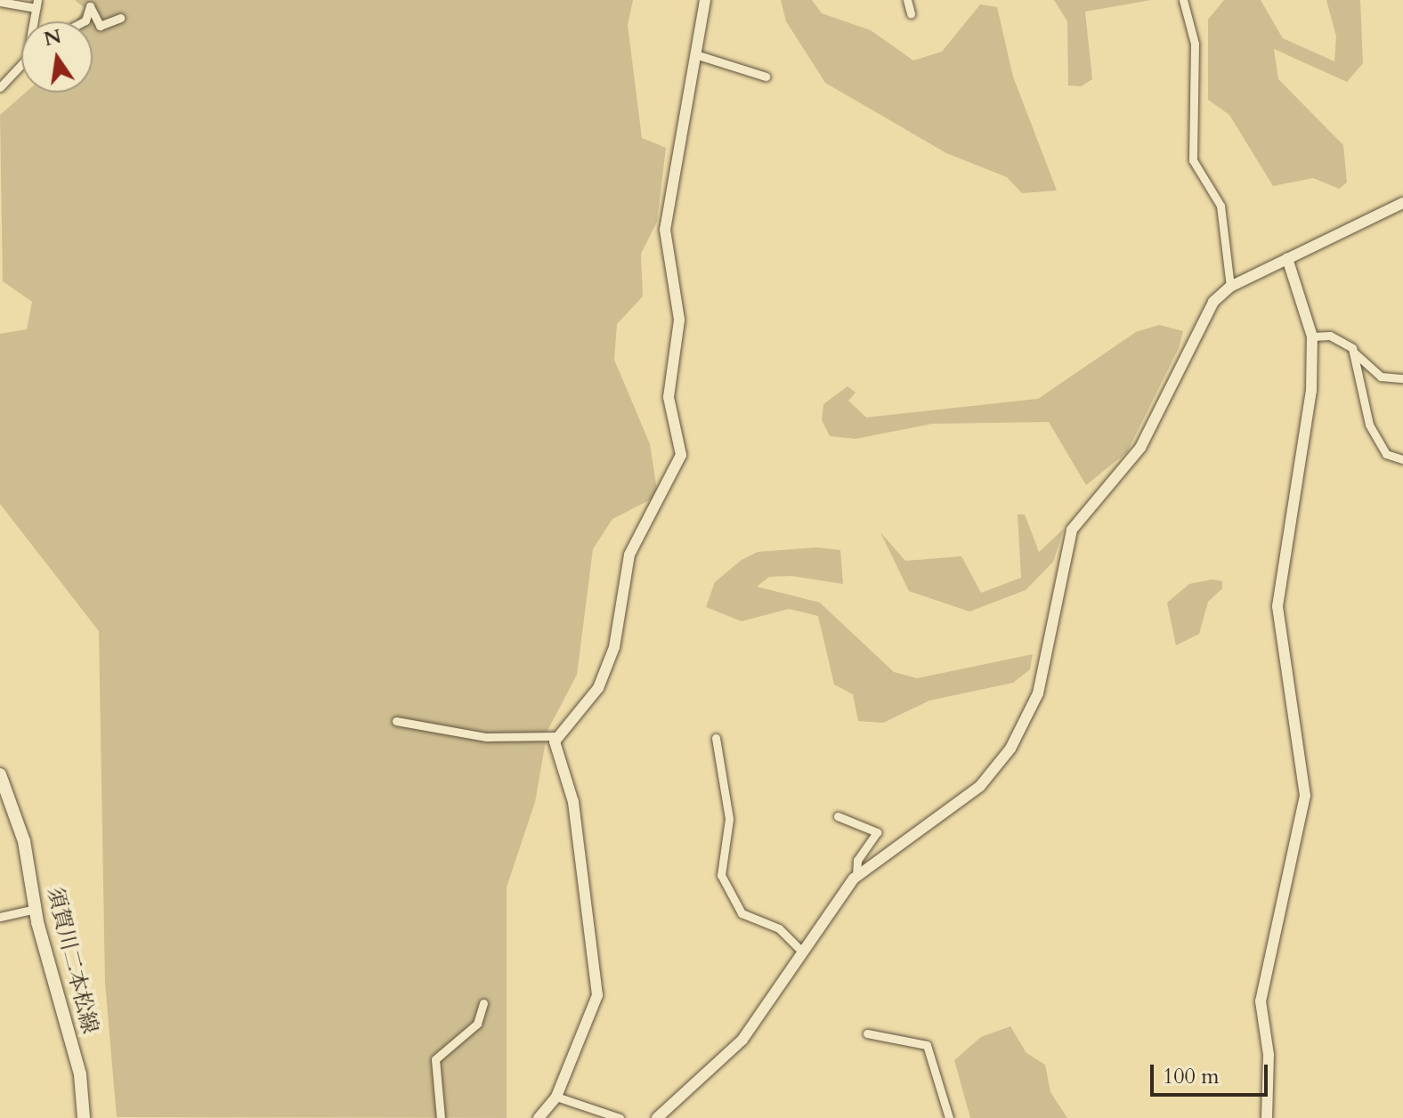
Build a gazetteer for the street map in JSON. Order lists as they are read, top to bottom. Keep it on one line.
{"streets":{"main road":["須賀川二本松線"]},"scale_bar":"100 m","north":"top"}
